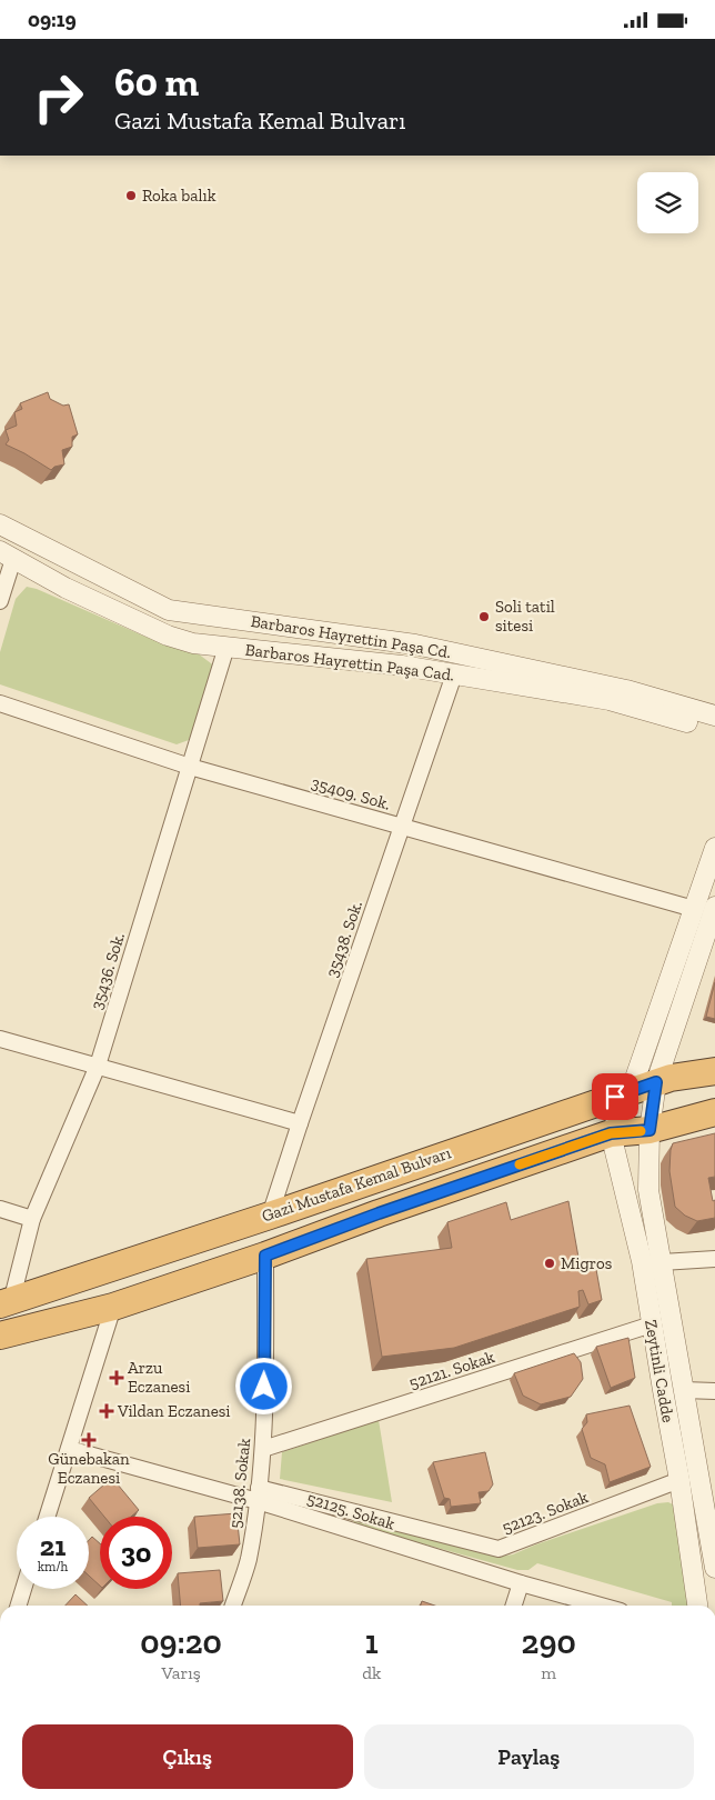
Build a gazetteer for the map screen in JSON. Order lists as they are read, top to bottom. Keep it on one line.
{"streets":{"highway":["Gazi Mustafa Kemal Bulvarı"],"street":["Barbaros Hayrettin Paşa Cd.","Barbaros Hayrettin Paşa Cad.","35409. Sok.","35438. Sok.","35436. Sok.","52121. Sokak","Zeytinli Cadde","52138. Sokak","52125. Sokak","52123. Sokak"]},"crossings":[["Barbaros Hayrettin Paşa Cad.","35438. Sok."],["Barbaros Hayrettin Paşa Cad.","35436. Sok."],["35409. Sok.","35438. Sok."],["35409. Sok.","35436. Sok."],["35438. Sok.","Gazi Mustafa Kemal Bulvarı"],["35436. Sok.","Gazi Mustafa Kemal Bulvarı"],["Gazi Mustafa Kemal Bulvarı","Zeytinli Cadde"],["Gazi Mustafa Kemal Bulvarı","52138. Sokak"],["52121. Sokak","Zeytinli Cadde"],["52121. Sokak","52138. Sokak"],["Zeytinli Cadde","52123. Sokak"],["52138. Sokak","52125. Sokak"],["52138. Sokak","52123. Sokak"],["52125. Sokak","52123. Sokak"]],"places":{"other":["Roka balık","Soli tatil sitesi","Migros"],"health":["Arzu Eczanesi","Vildan Eczanesi","Günebakan Eczanesi"]},"page":{"status":"09:19","turn":["60 m","Gazi Mustafa Kemal Bulvarı"],"speed":"21 km/h","limit":"30","eta":["09:20","Varış","1","dk","290","m"],"buttons":["Çıkış","Paylaş"]}}
